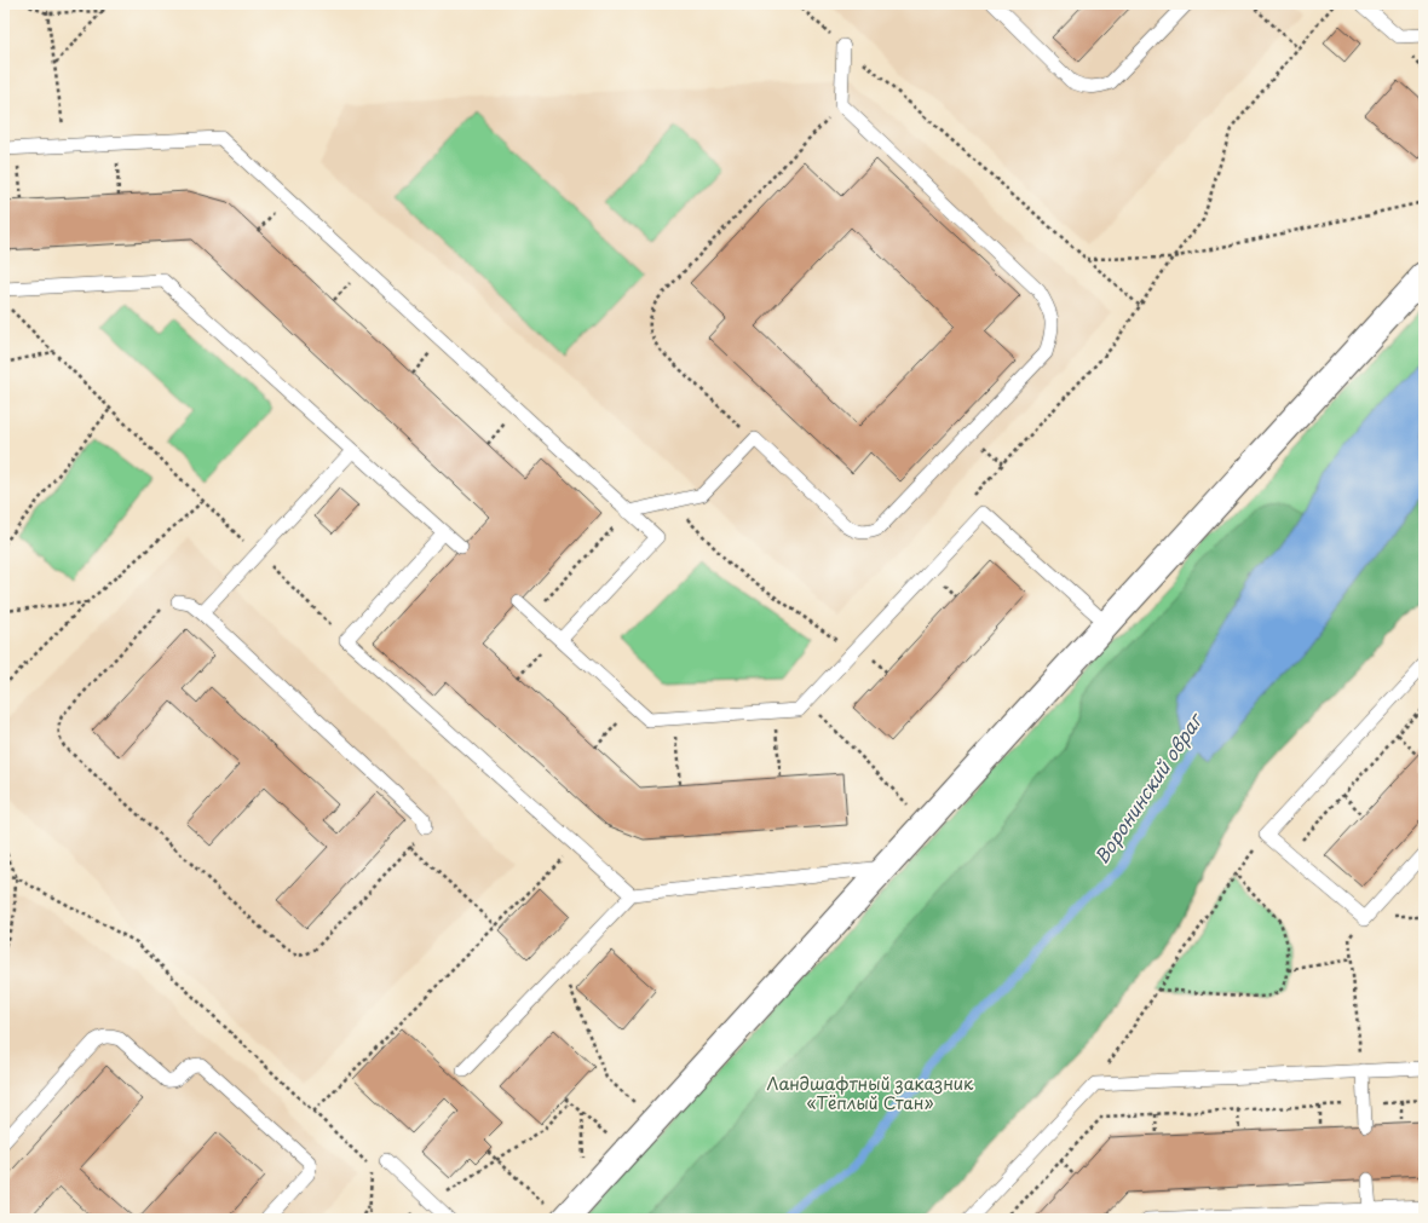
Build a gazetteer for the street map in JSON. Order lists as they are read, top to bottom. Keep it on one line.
{"water":["Воронинский овраг"],"parks":["Ландшафтный заказник «Тёплый Стан»"]}
